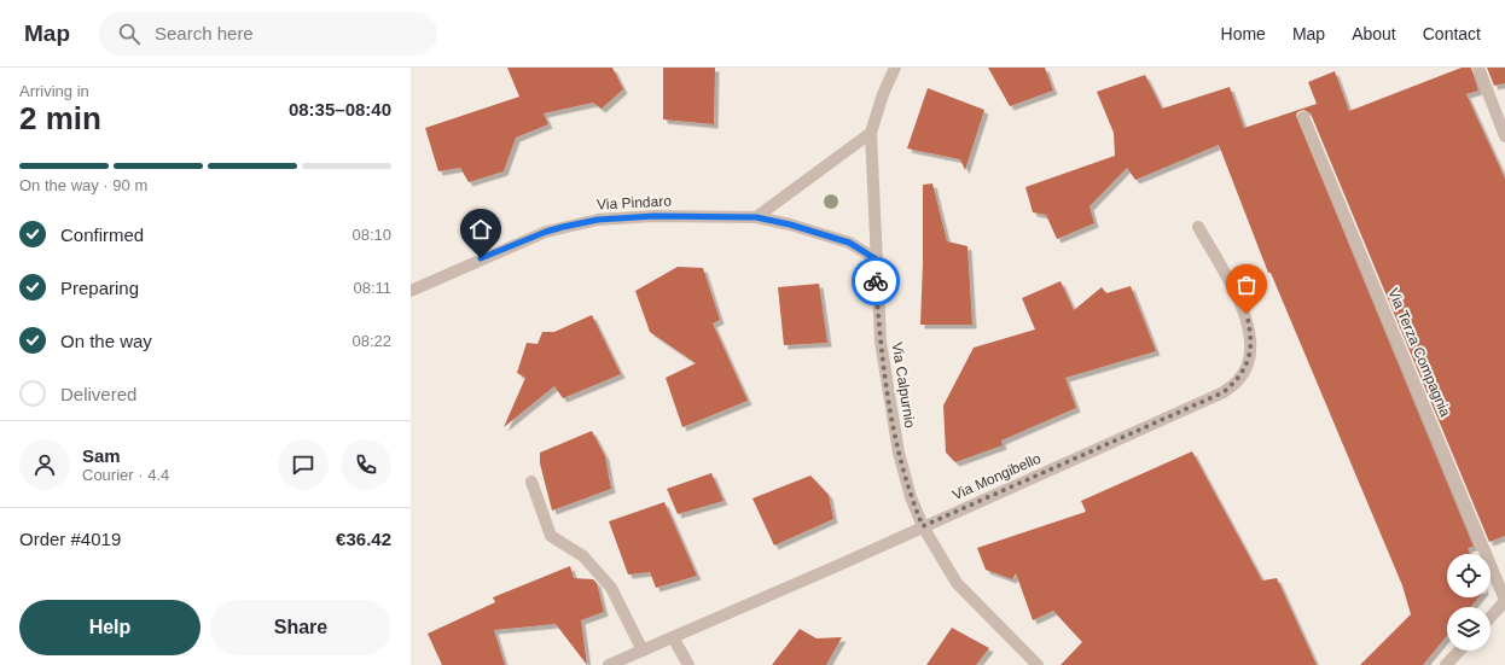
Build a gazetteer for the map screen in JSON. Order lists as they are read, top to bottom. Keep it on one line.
{"streets":{"street":["Via Pindaro","Via Terza Compagnia","Via Calpurnio","Via Mongibello"]},"crossings":[["Via Pindaro","Via Calpurnio"],["Via Calpurnio","Via Mongibello"]],"page":{"header":"Map","search":"Search here","nav":["Home","Map","About","Contact"],"heading":["2 min","Arriving in","08:35–08:40"],"panel":["Sam","Courier · 4.4","Order #4019","€36.42"],"bar":"On the way · 90 m","list":[["Confirmed","08:10"],["Preparing","08:11"],["On the way","08:22"],"Delivered"],"buttons":["Help","Share"]}}
